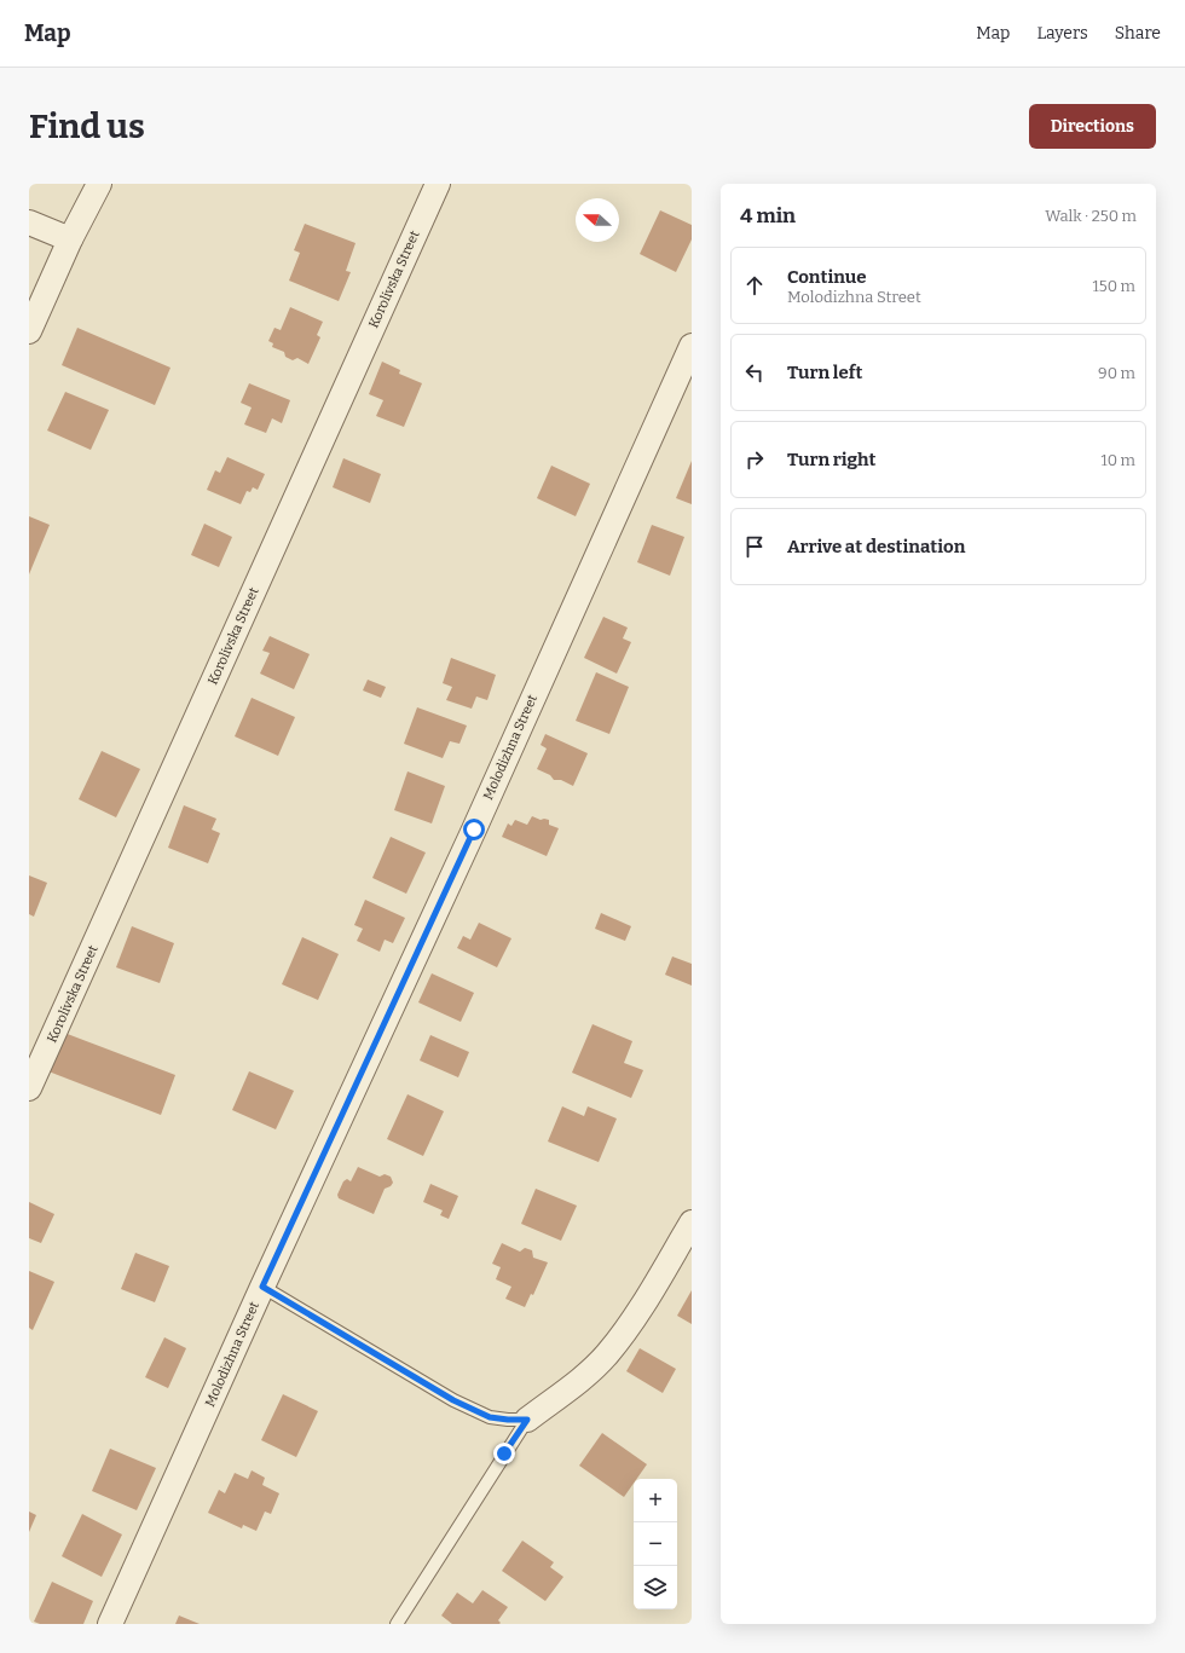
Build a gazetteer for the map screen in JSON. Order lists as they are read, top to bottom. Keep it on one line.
{"streets":{"street":["Korolivska Street","Molodizhna Street"]},"north":"left","page":{"header":"Map","nav":["Map","Layers","Share"],"buttons":"Directions","title":"Find us","heading":["4 min","Walk · 250 m"],"list":[["Continue","Molodizhna Street","150 m"],["Turn left","90 m"],["Turn right","10 m"],"Arrive at destination"],"map_buttons":["+","−"]}}
